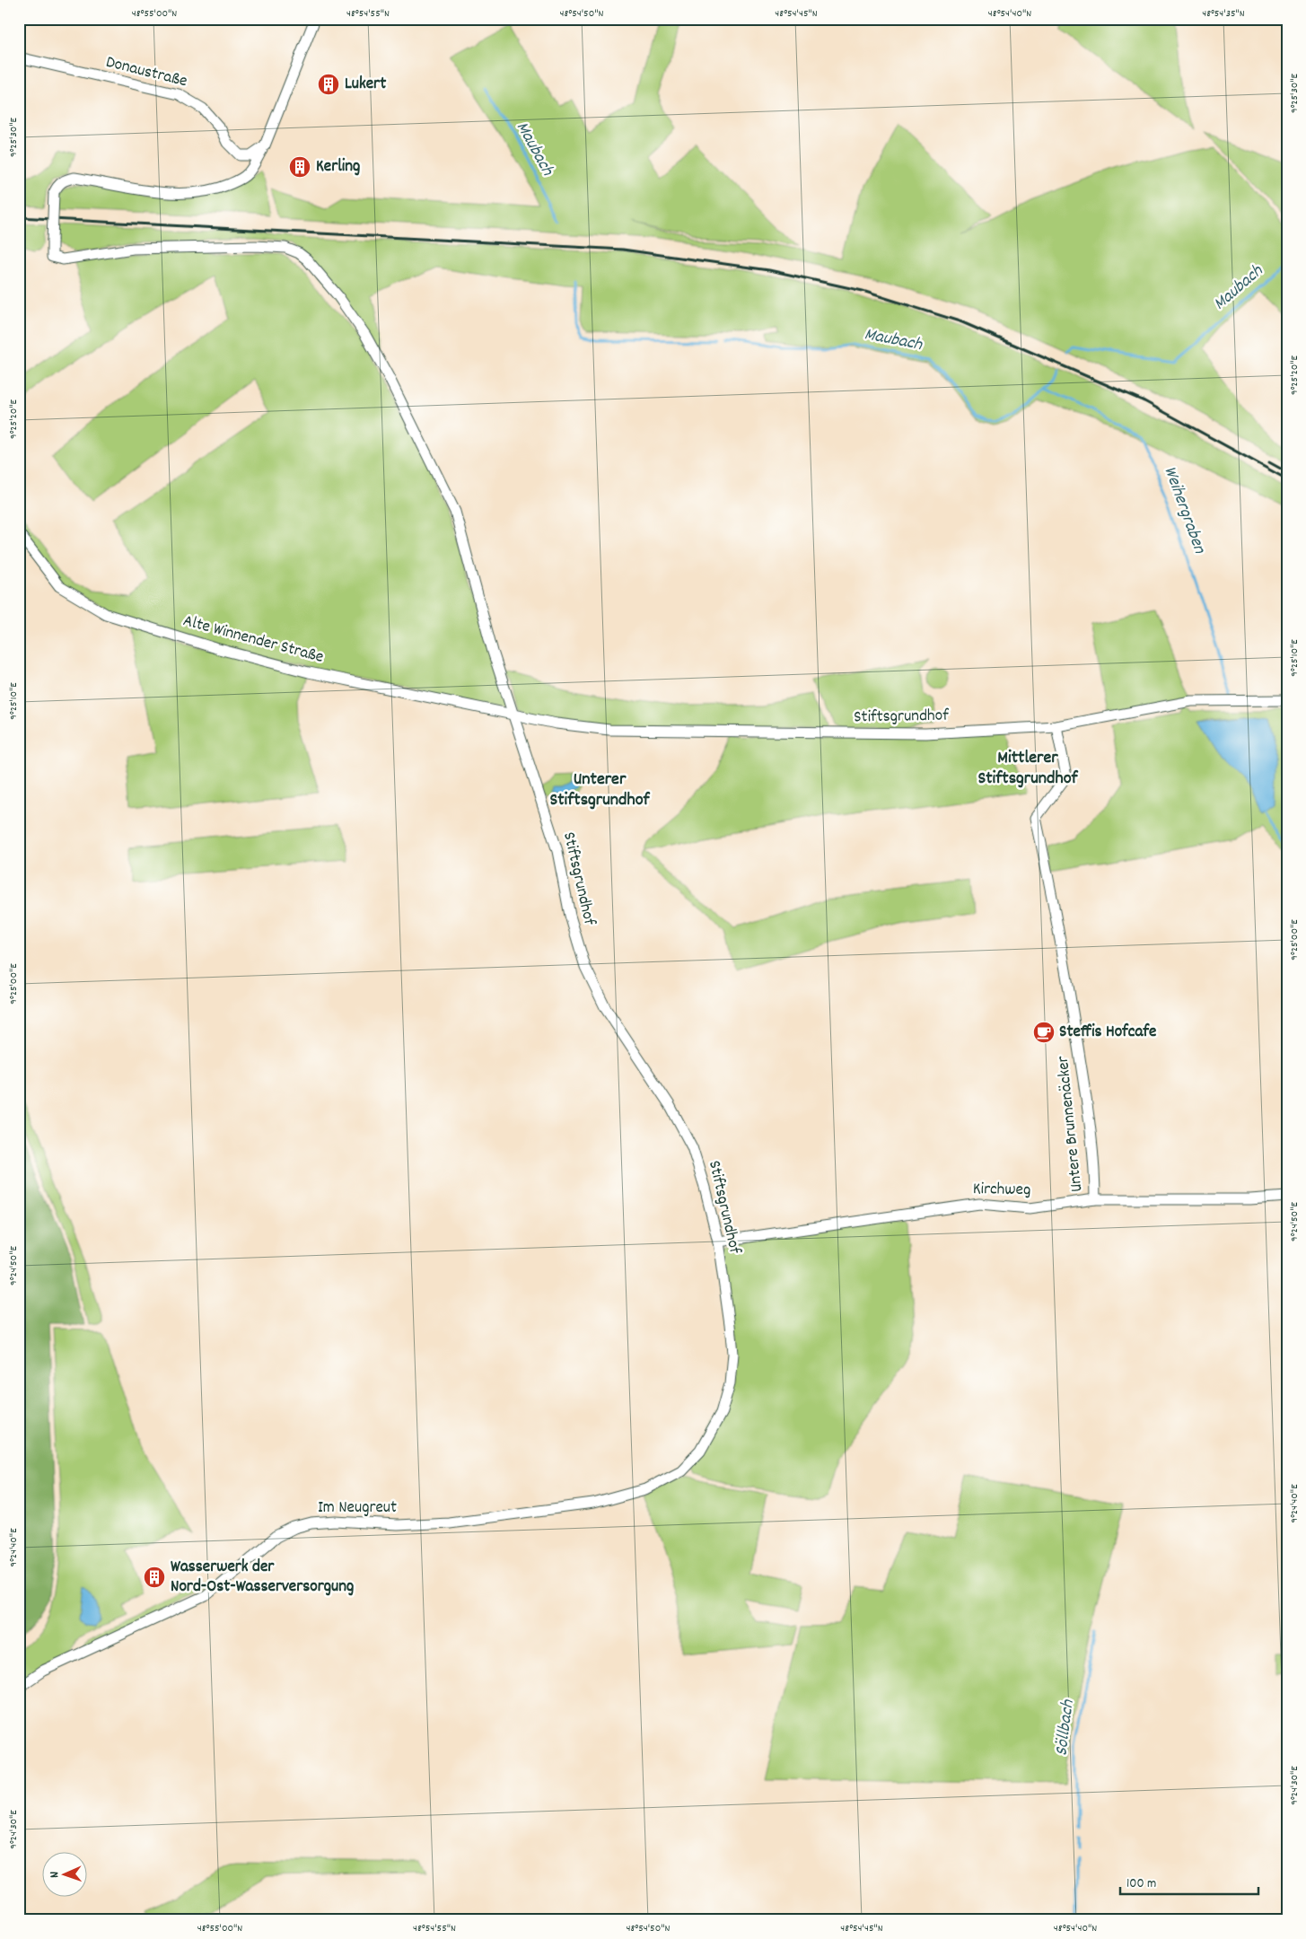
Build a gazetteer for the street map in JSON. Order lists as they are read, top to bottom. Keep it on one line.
{"streets":{"street":["Donaustraße","Alte Winnender Straße","Stiftsgrundhof","Untere Brunnenäcker","Kirchweg","Im Neugreut"]},"crossings":[["Alte Winnender Straße","Stiftsgrundhof"],["Stiftsgrundhof","Untere Brunnenäcker"],["Stiftsgrundhof","Kirchweg"],["Stiftsgrundhof","Im Neugreut"],["Untere Brunnenäcker","Kirchweg"]],"districts":["Mittlerer Stiftsgrundhof","Unterer Stiftsgrundhof"],"water":["Maubach","Weihergraben","Söllbach"],"places":{"building":["Lukert","Kerling","Wasserwerk der Nord-Ost-Wasserversorgung"],"cafe":["Steffis Hofcafe"]},"scale_bar":"100 m","north":"left","coordinates":["48°55'00\"N","48°54'55\"N","48°54'50\"N","48°54'45\"N","48°54'40\"N","48°54'35\"N","9°25'30\"E","9°25'20\"E","9°25'10\"E","9°25'00\"E","9°24'50\"E","9°24'40\"E","9°24'30\"E"]}
